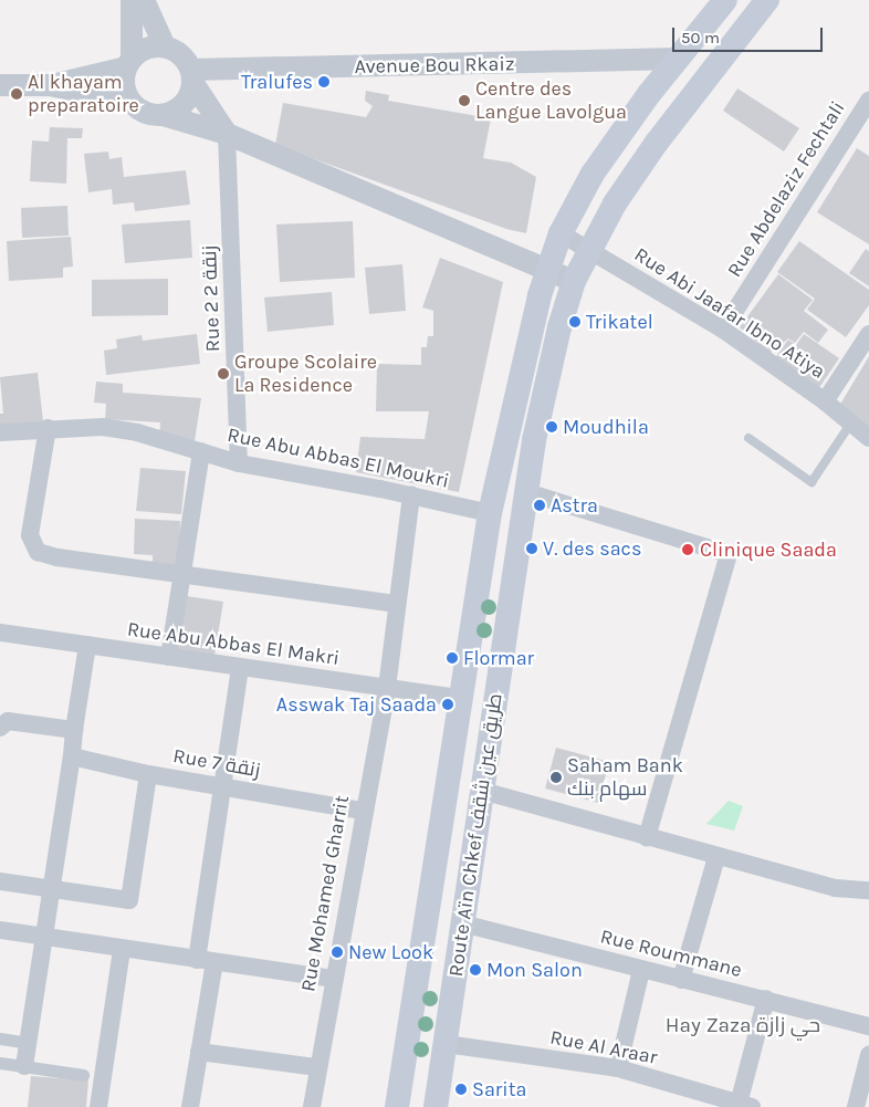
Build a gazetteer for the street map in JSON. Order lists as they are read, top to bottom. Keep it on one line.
{"streets":{"main road":["Route Aïn Chkef طريق عين شقف"],"street":["Avenue Bou Rkaiz","Rue Abdelaziz Fechtali","Rue 2 زنقة 2","Rue Abi Jaafar Ibno Atiya","Rue Abu Abbas El Moukri","Rue Abu Abbas El Makri","Rue 7 زنقة","Rue Mohamed Gharrit","Rue Roummane","Rue Al Araar"]},"crossings":[["Avenue Bou Rkaiz","Route Aïn Chkef طريق عين شقف"],["Rue Abdelaziz Fechtali","Rue Abi Jaafar Ibno Atiya"],["Rue 2 زنقة 2","Rue Abu Abbas El Moukri"],["Rue Abi Jaafar Ibno Atiya","Route Aïn Chkef طريق عين شقف"],["Rue Abu Abbas El Moukri","Route Aïn Chkef طريق عين شقف"],["Rue Abu Abbas El Moukri","Rue Mohamed Gharrit"],["Rue Abu Abbas El Makri","Route Aïn Chkef طريق عين شقف"],["Rue Abu Abbas El Makri","Rue Mohamed Gharrit"],["Rue 7 زنقة","Rue Mohamed Gharrit"],["Route Aïn Chkef طريق عين شقف","Rue Roummane"],["Route Aïn Chkef طريق عين شقف","Rue Al Araar"]],"districts":["Hay Zaza حي زازة"],"places":["Tralufes","Al khayam preparatoire","Centre des Langue Lavolgua","Trikatel","Groupe Scolaire La Residence","Moudhila","Astra","V. des sacs","Clinique Saada","Flormar","Asswak Taj Saada","Saham Bank سهام بنك","New Look","Mon Salon","Sarita"],"scale_bar":"50 m"}
